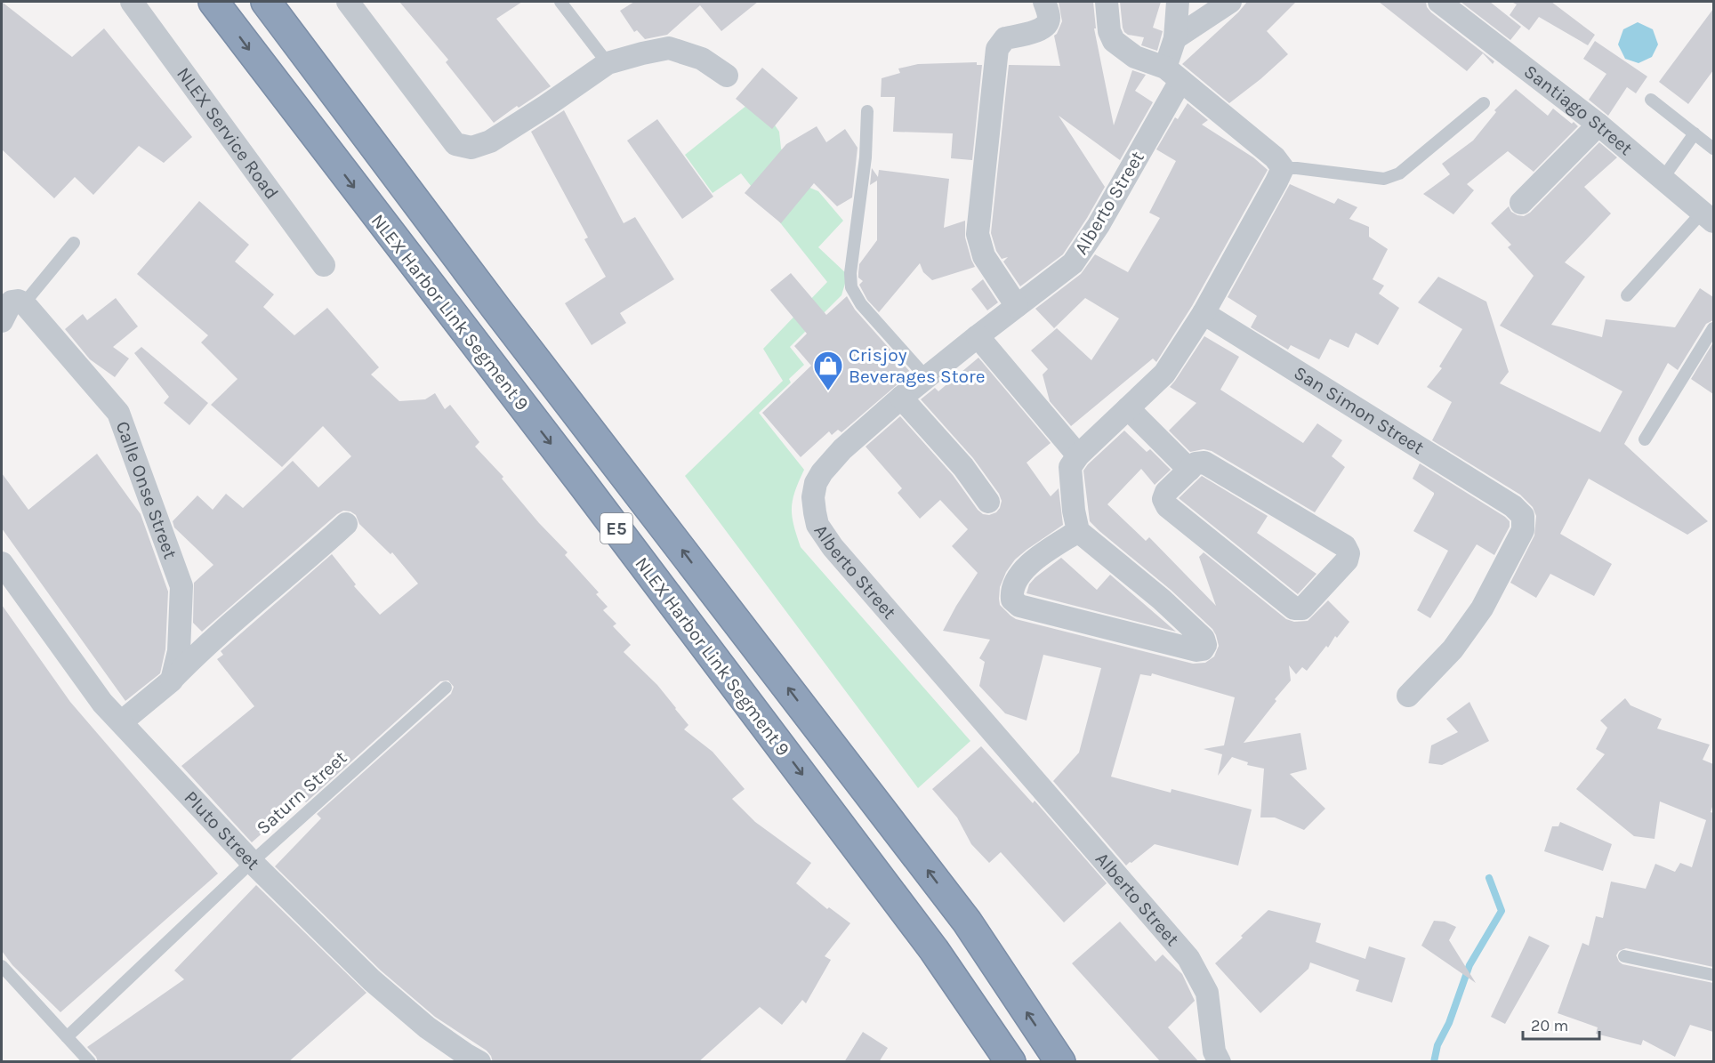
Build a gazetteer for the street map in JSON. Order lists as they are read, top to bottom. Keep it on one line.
{"streets":{"highway":["NLEX Harbor Link Segment 9","E5"],"street":["Santiago Street","NLEX Service Road","Alberto Street","San Simon Street","Calle Onse Street","Pluto Street"],"lane":["Saturn Street"]},"crossings":[["Saturn Street","Pluto Street"]],"places":{"shop":["Crisjoy Beverages Store"]},"scale_bar":"20 m"}
